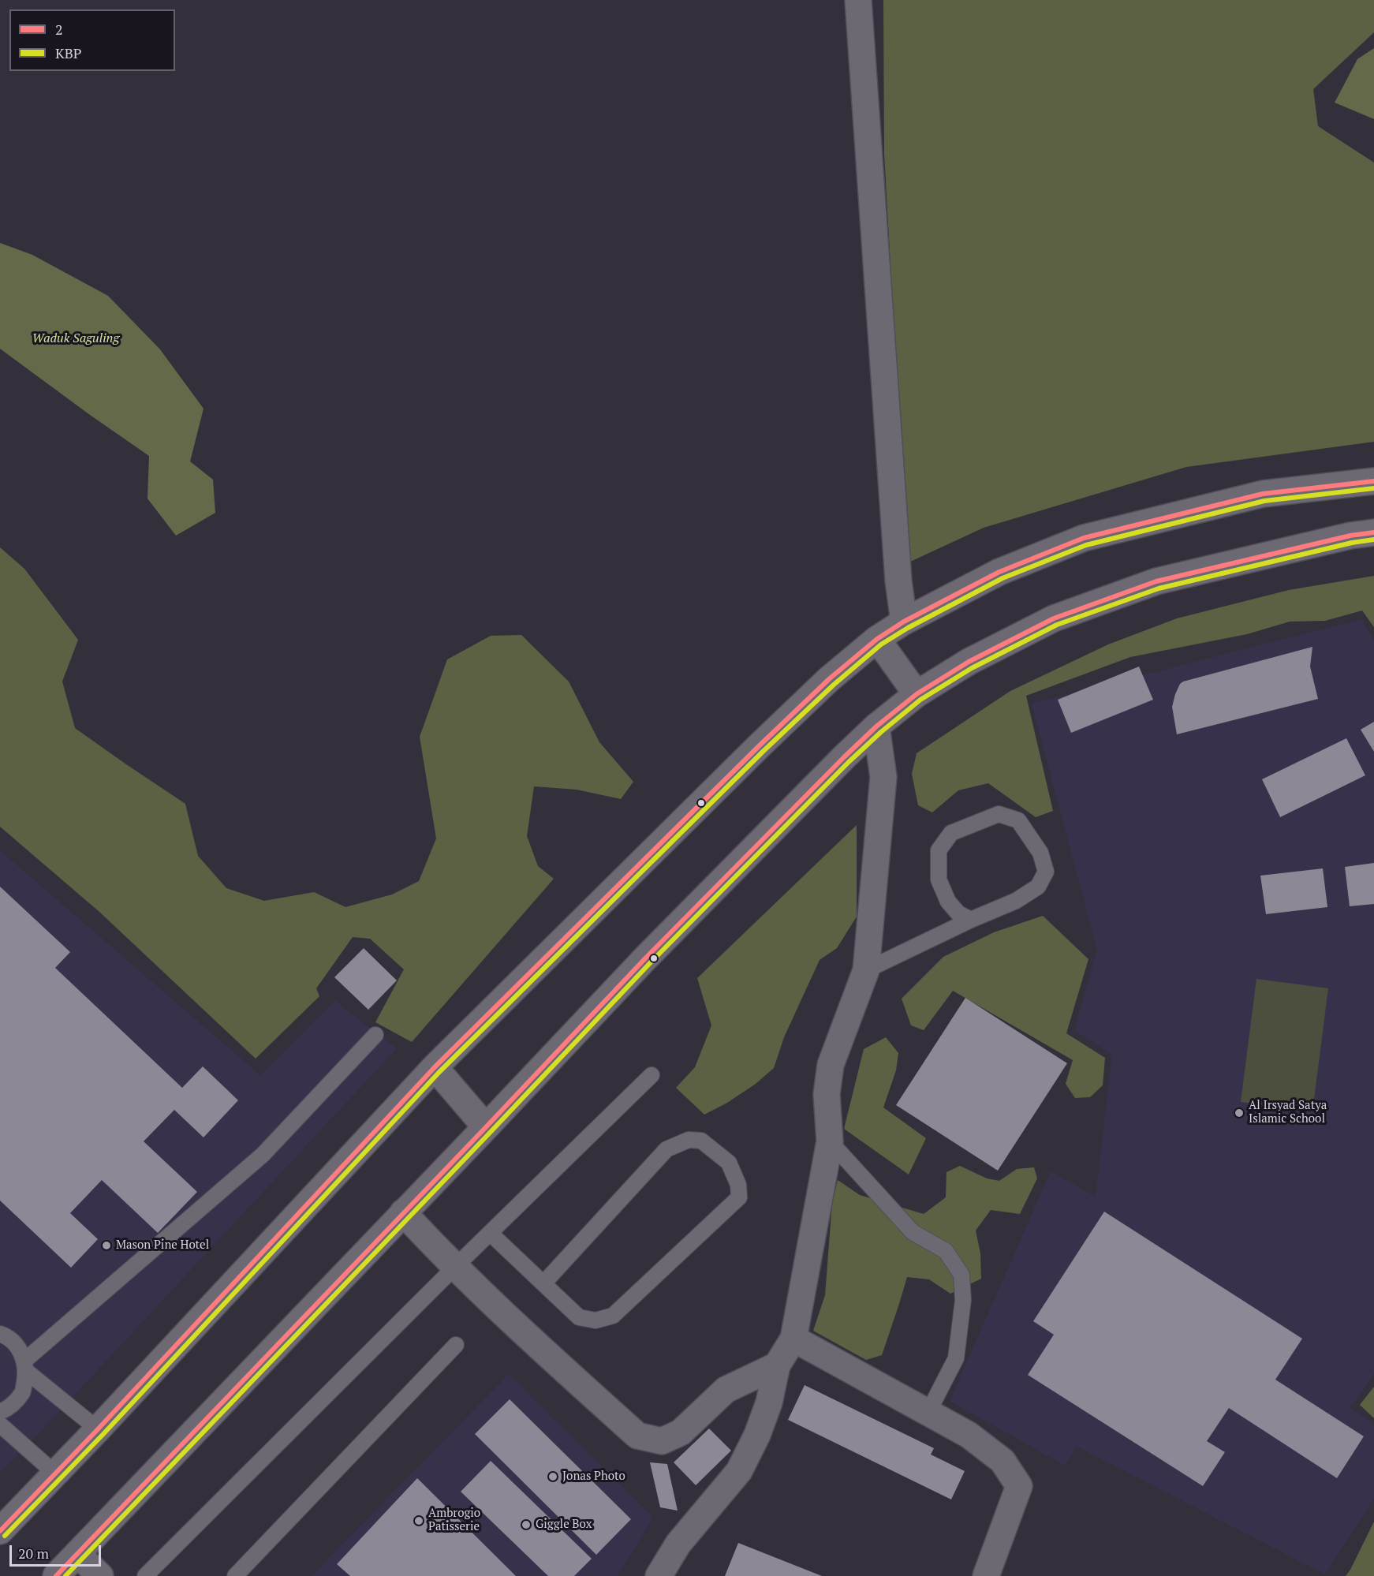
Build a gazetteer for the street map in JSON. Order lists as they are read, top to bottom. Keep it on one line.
{"water":["Waduk Saguling"],"places":["Al Irsyad Satya Islamic School","Mason Pine Hotel","Jonas Photo","Ambrogio Patisserie","Giggle Box"],"lines":["transit line 2","transit line KBP"],"legend":["2","KBP"],"scale_bar":"20 m"}
